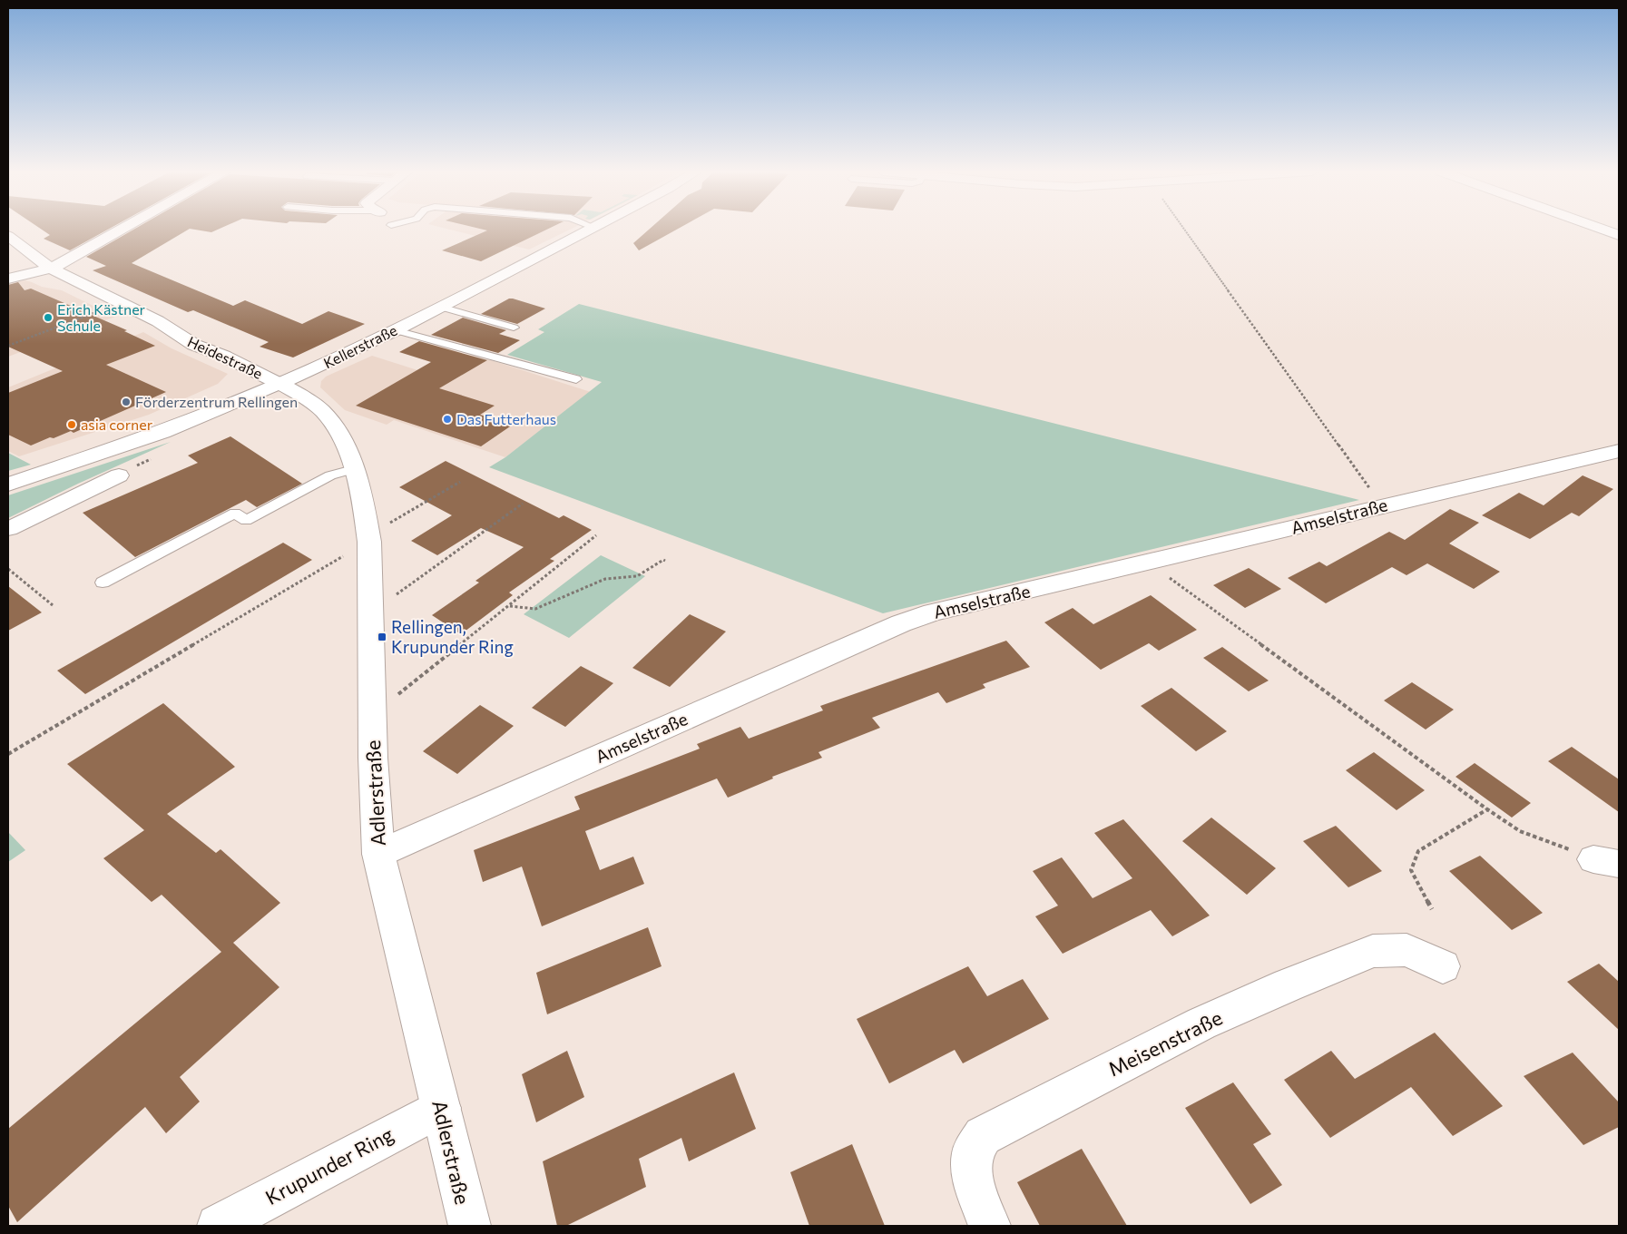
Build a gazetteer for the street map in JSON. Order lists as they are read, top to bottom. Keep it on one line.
{"streets":{"street":["Kellerstraße","Heidestraße","Amselstraße","Adlerstraße","Meisenstraße","Krupunder Ring"]},"crossings":[["Kellerstraße","Heidestraße"],["Kellerstraße","Adlerstraße"],["Heidestraße","Adlerstraße"],["Amselstraße","Adlerstraße"],["Adlerstraße","Krupunder Ring"]],"places":{"other":["Erich Kästner Schule","Förderzentrum Rellingen","Das Futterhaus","asia corner"],"transit":["Rellingen, Krupunder Ring"]}}
